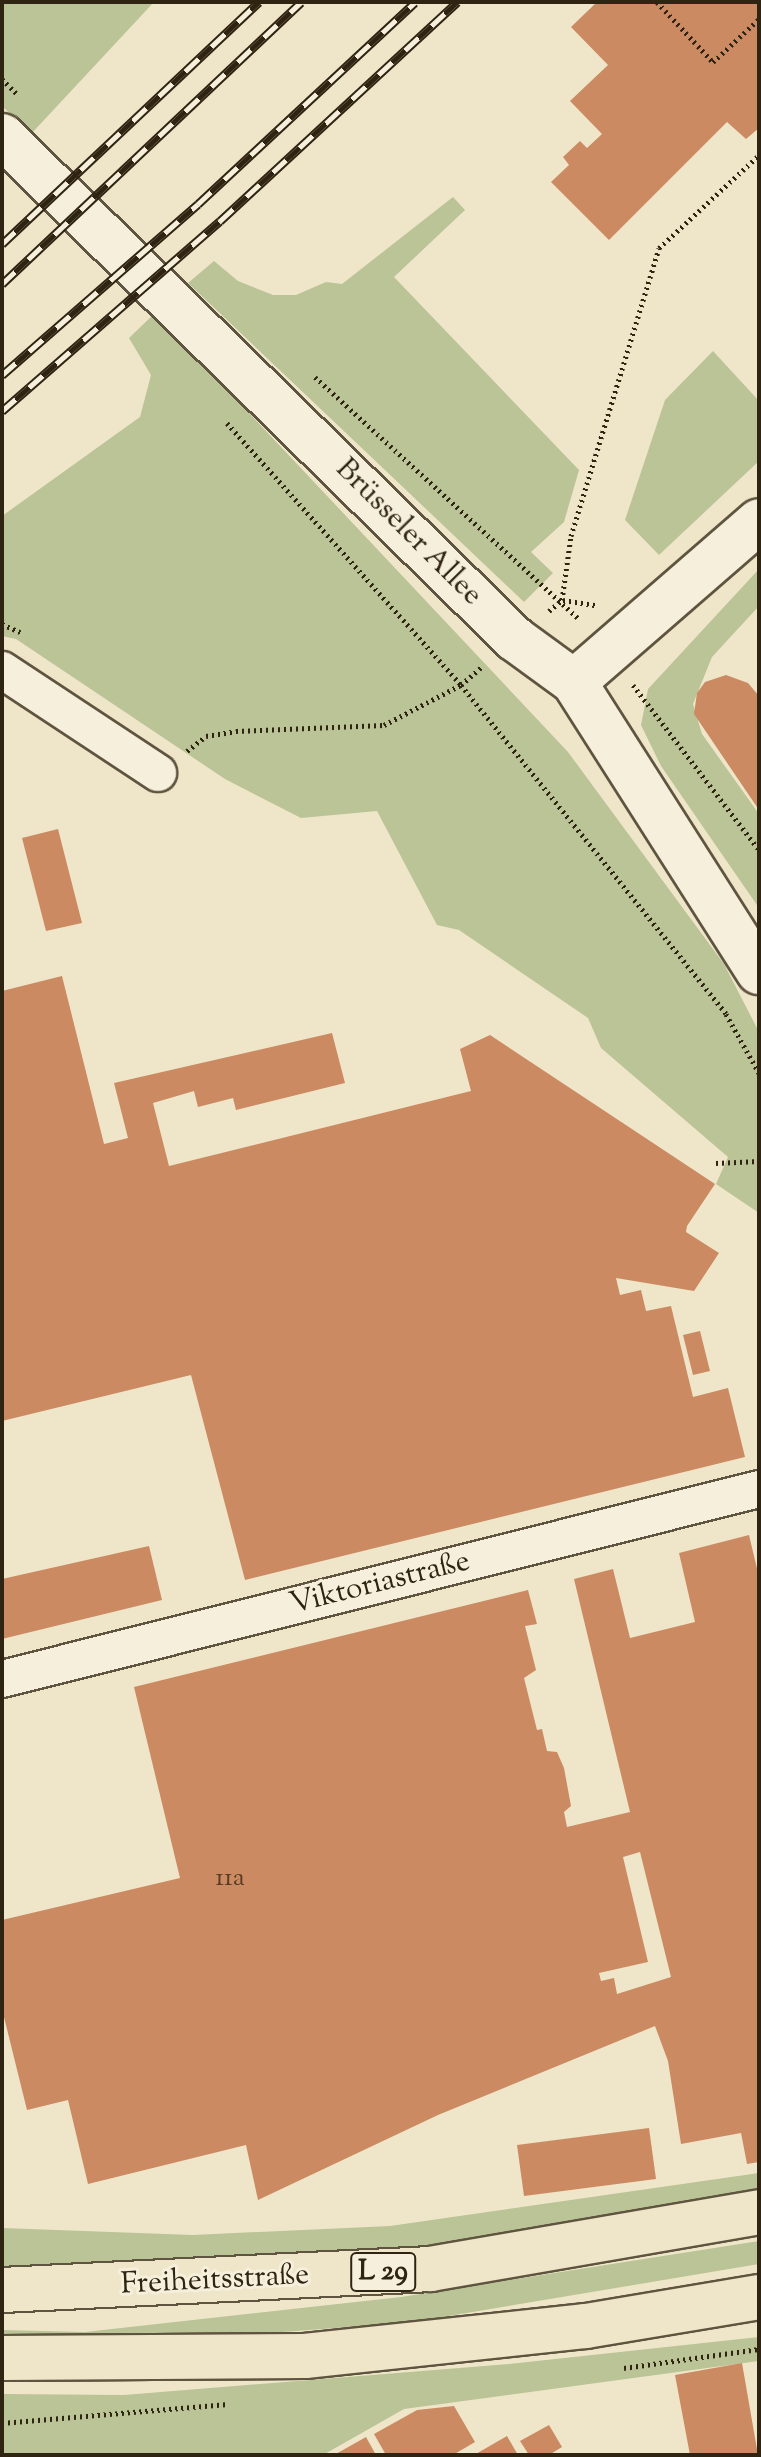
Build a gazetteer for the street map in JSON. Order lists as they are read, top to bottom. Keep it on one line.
{"streets":{"main road":["Brüsseler Allee","L 29","Freiheitsstraße"],"street":["Viktoriastraße"]},"house_numbers":["11a"]}
